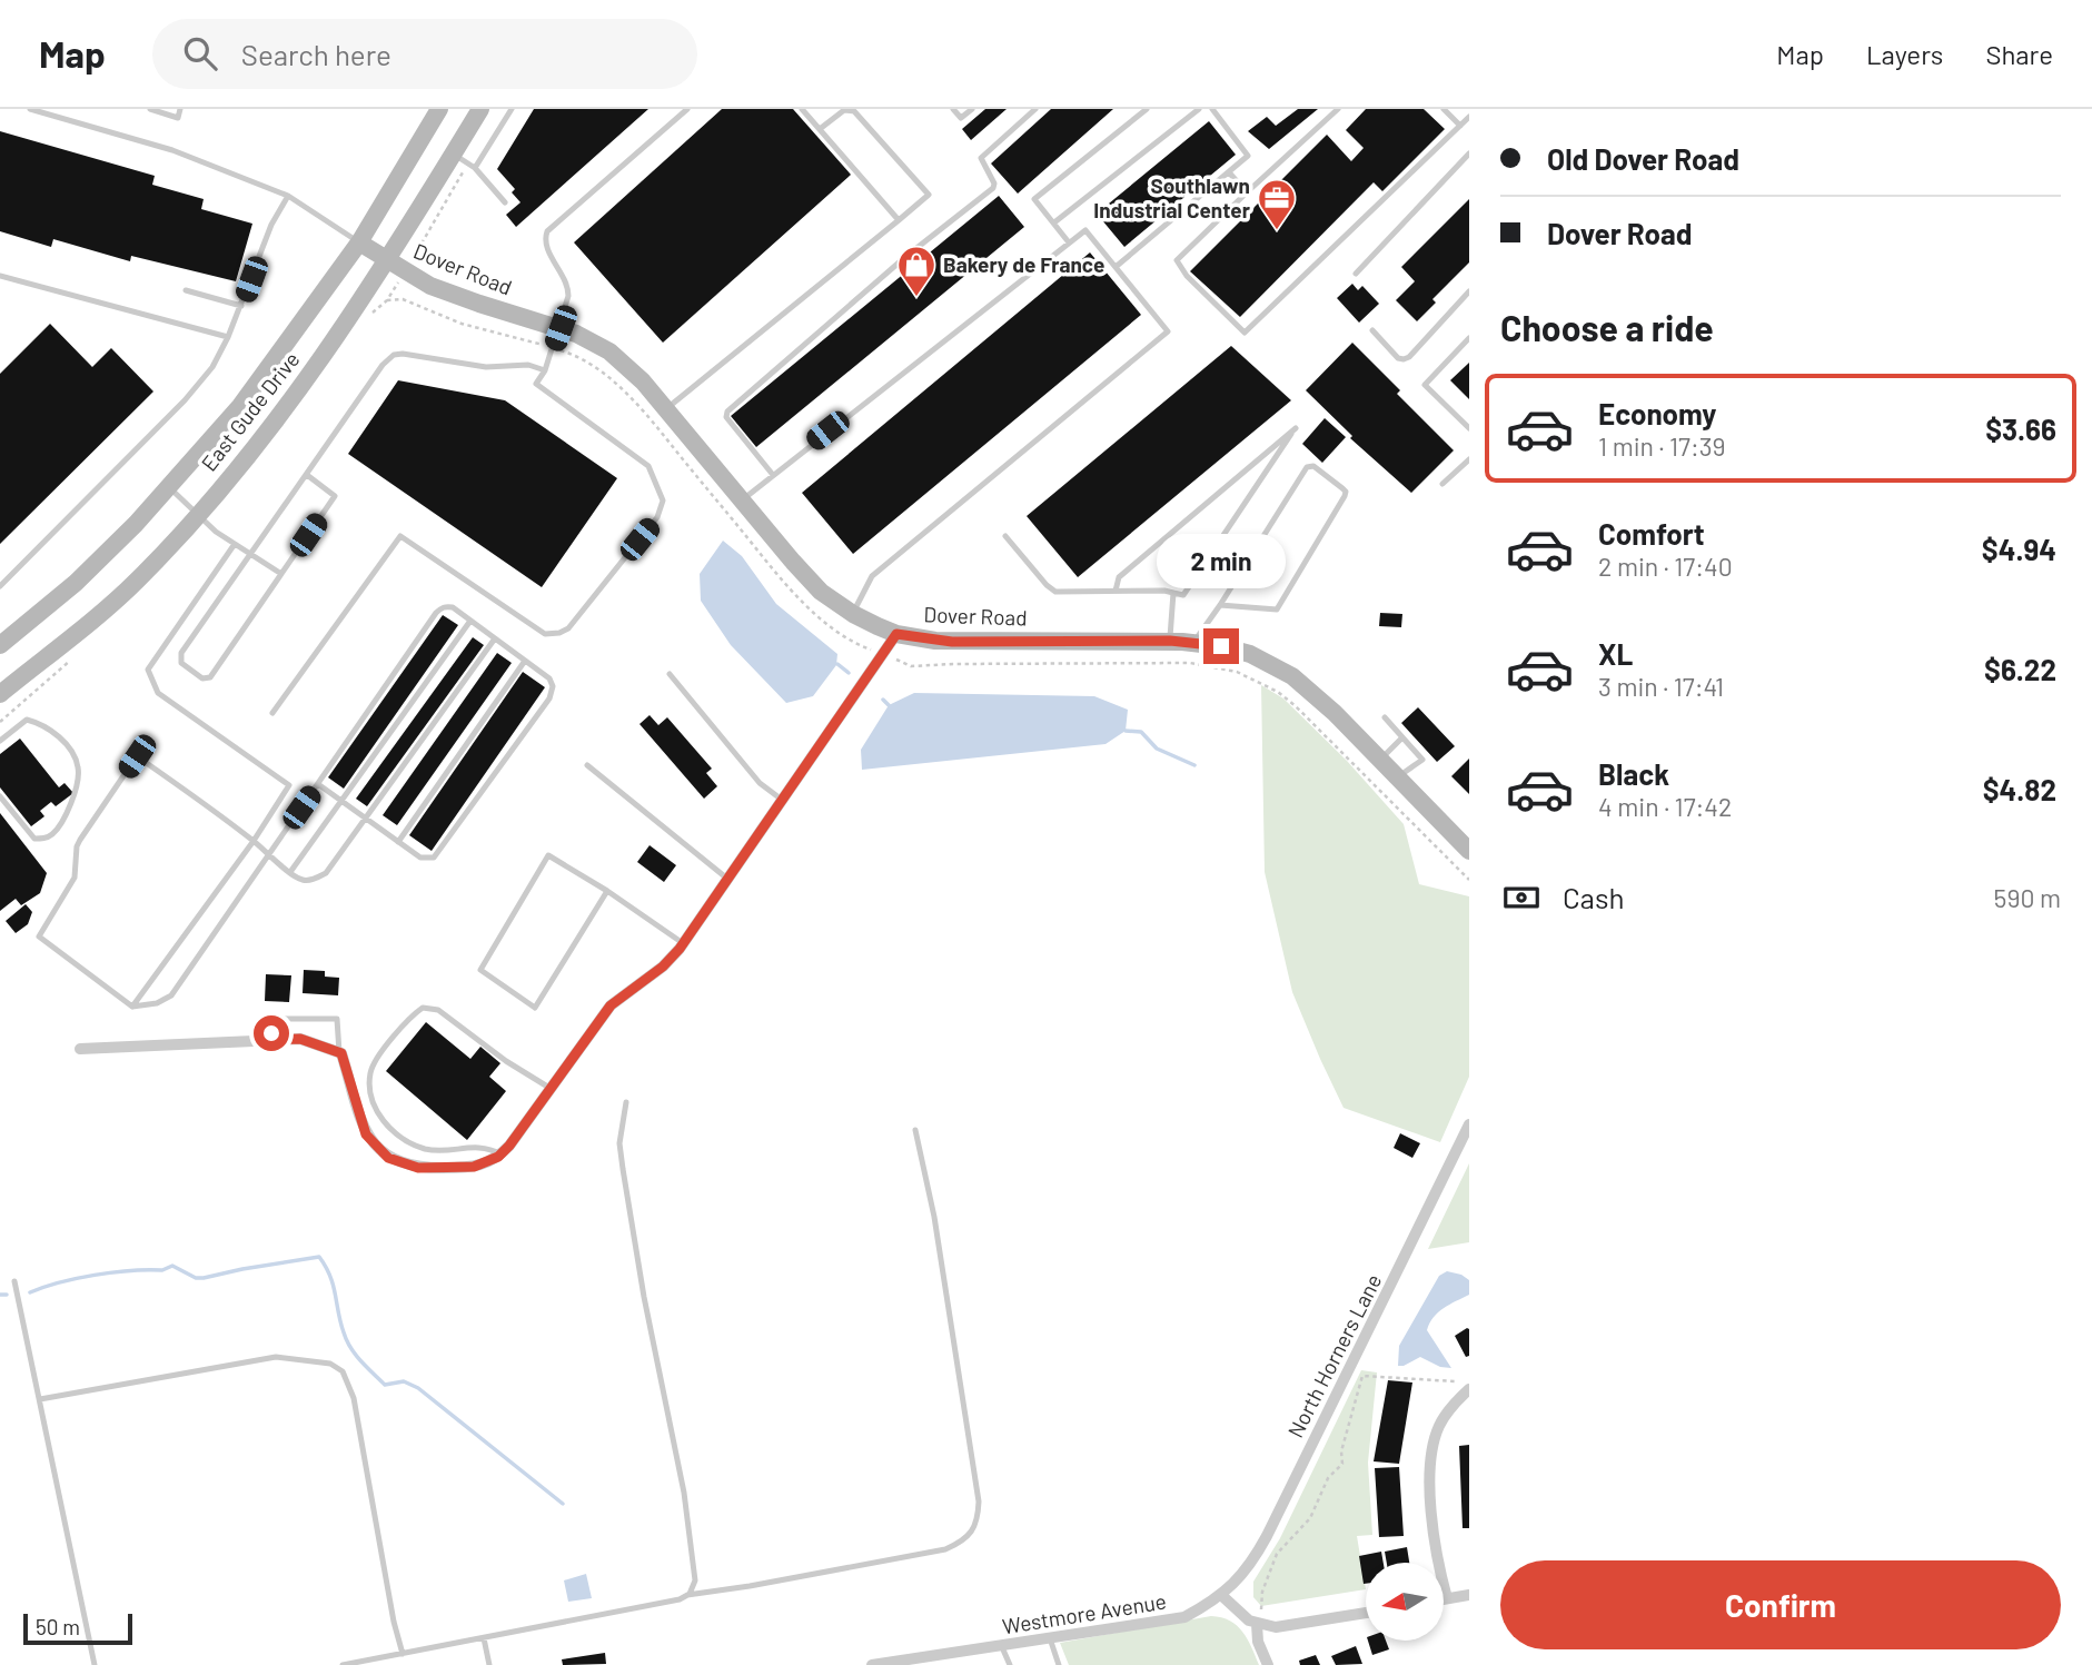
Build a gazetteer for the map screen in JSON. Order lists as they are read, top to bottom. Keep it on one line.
{"streets":{"main road":["Dover Road","East Gude Drive"],"street":["North Horners Lane","Westmore Avenue"]},"crossings":[["Dover Road","East Gude Drive"],["North Horners Lane","Westmore Avenue"]],"places":{"office":["Southlawn Industrial Center"],"shop":["Bakery de France"]},"scale_bar":"50 m","north":"left","page":{"header":"Map","search":"Search here","nav":["Map","Layers","Share"],"banner":["Old Dover Road","Dover Road"],"heading":"Choose a ride","list":[{"name":"Economy","note":"1 min · 17:39","value":"$3.66"},{"name":"Comfort","note":"2 min · 17:40","value":"$4.94"},{"name":"XL","note":"3 min · 17:41","value":"$6.22"},{"name":"Black","note":"4 min · 17:42","value":"$4.82"}],"bubble":"2 min","pay":["Cash","590 m"],"buttons":"Confirm","scale":"50 m"}}
